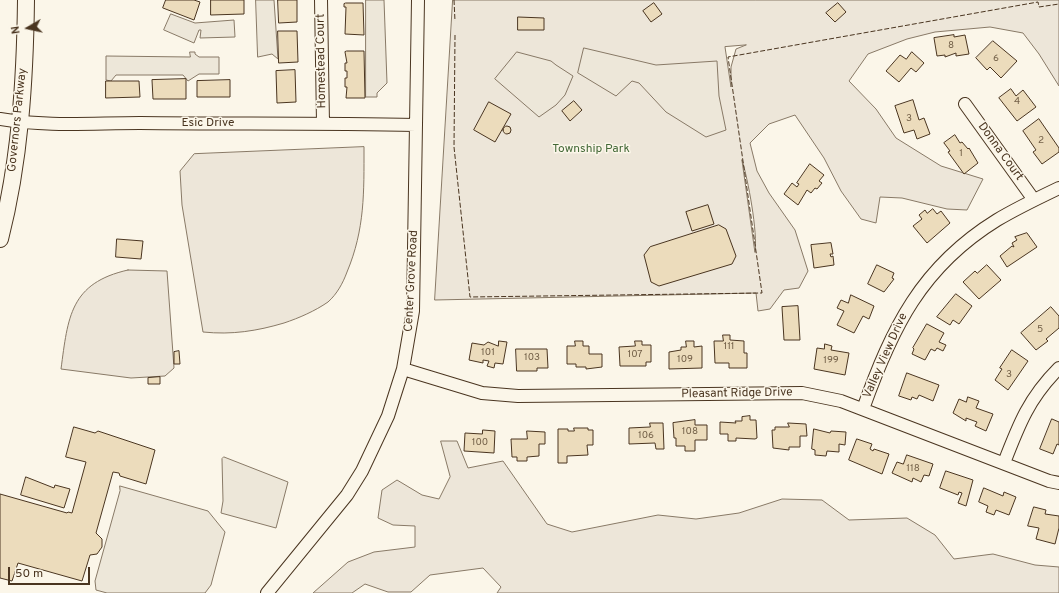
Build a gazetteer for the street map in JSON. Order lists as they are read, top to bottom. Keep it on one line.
{"streets":{"main road":["Governors Parkway"],"street":["Homestead Court","Esic Drive","Donna Court","Center Grove Road","Valley View Drive","Pleasant Ridge Drive"]},"crossings":[["Homestead Court","Esic Drive"],["Governors Parkway","Esic Drive"],["Esic Drive","Center Grove Road"],["Donna Court","Valley View Drive"],["Center Grove Road","Pleasant Ridge Drive"],["Valley View Drive","Pleasant Ridge Drive"]],"parks":["Township Park"],"house_numbers":["8","6","4","3","2","1","5","111","101","107","103","109","199","3","108","106","100","118"],"scale_bar":"50 m","north":"left"}
